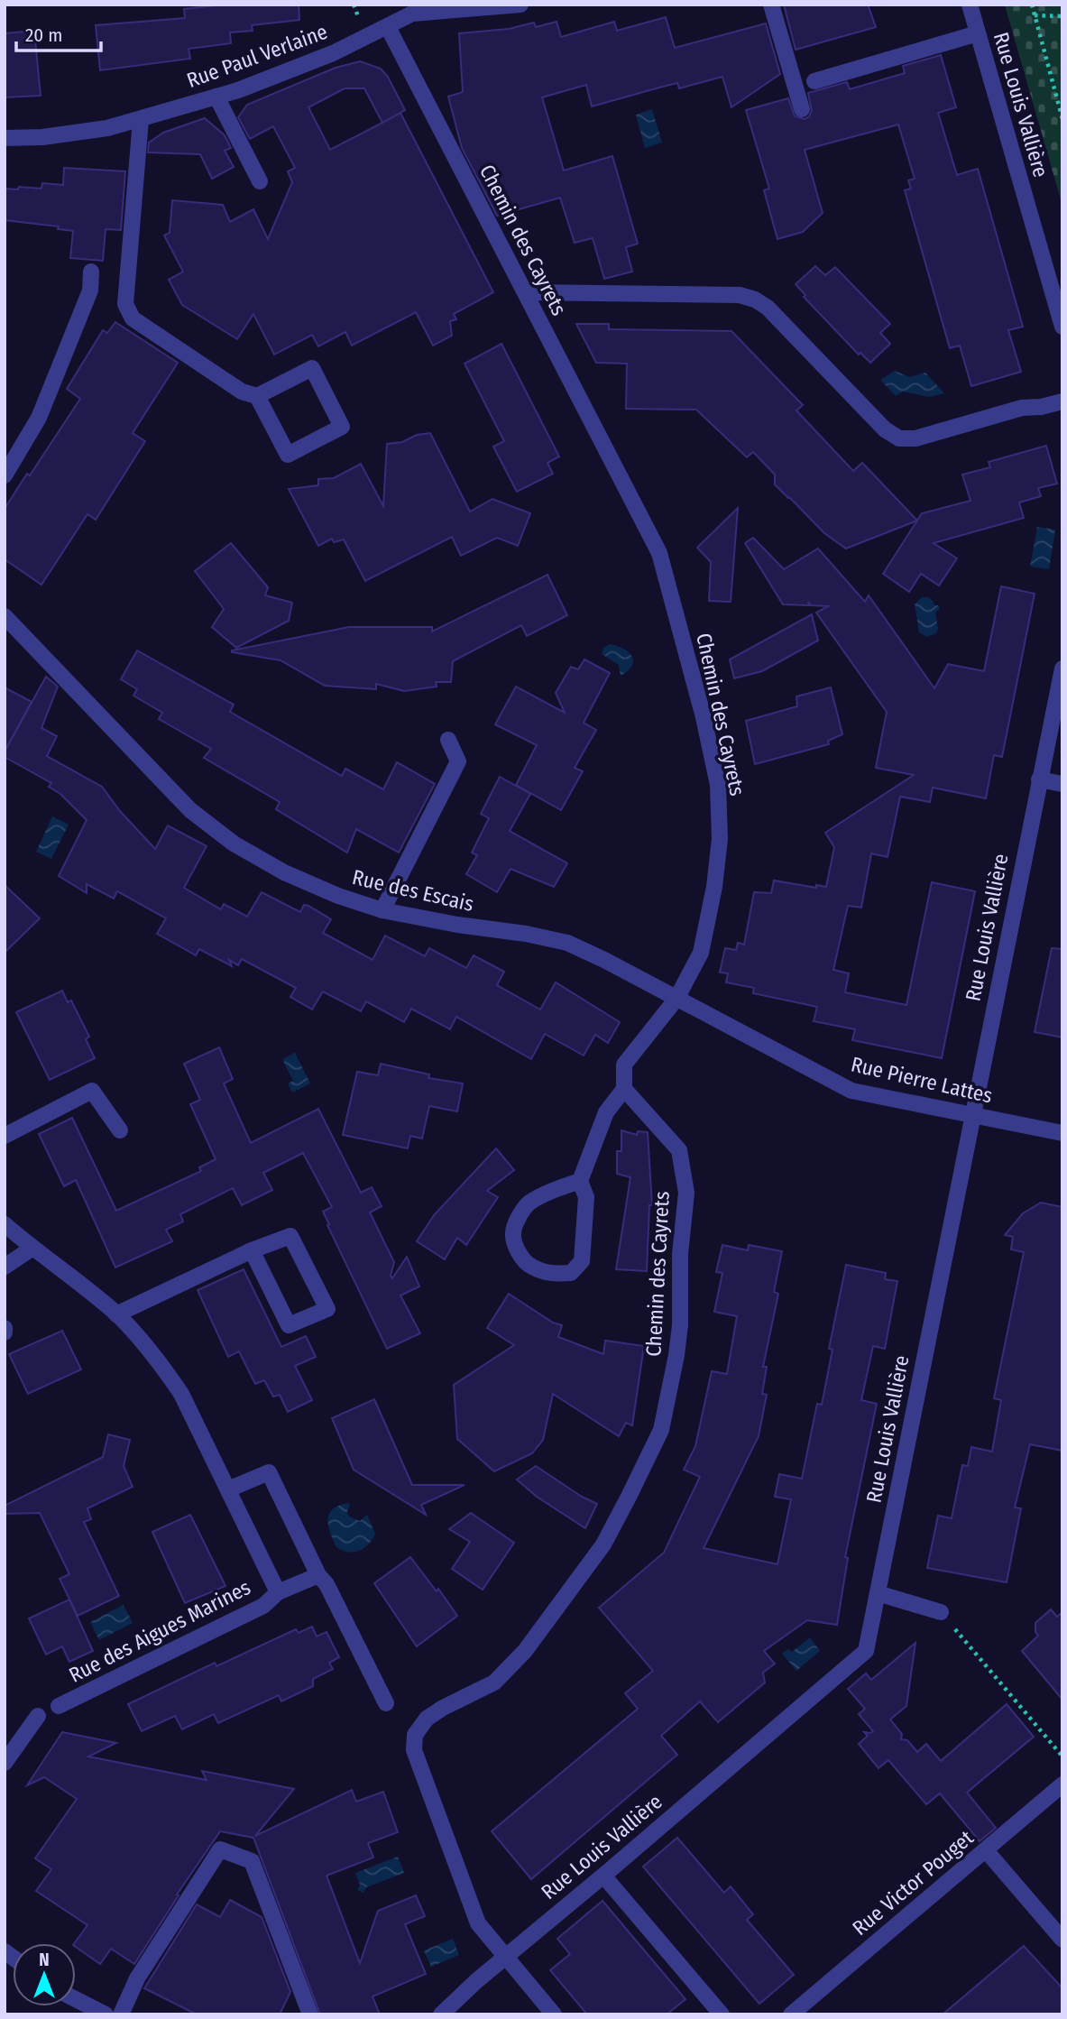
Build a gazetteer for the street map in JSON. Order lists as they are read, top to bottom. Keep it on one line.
{"streets":{"street":["Rue Paul Verlaine","Rue Louis Vallière","Chemin des Cayrets","Rue des Escais","Rue Pierre Lattes","Rue des Aigues Marines","Rue Victor Pouget"]},"crossings":[["Rue Paul Verlaine","Chemin des Cayrets"],["Rue Louis Vallière","Chemin des Cayrets"],["Rue Louis Vallière","Rue Pierre Lattes"],["Chemin des Cayrets","Rue des Escais"],["Chemin des Cayrets","Rue Pierre Lattes"],["Rue des Escais","Rue Pierre Lattes"]],"scale_bar":"20 m","north":"top"}
